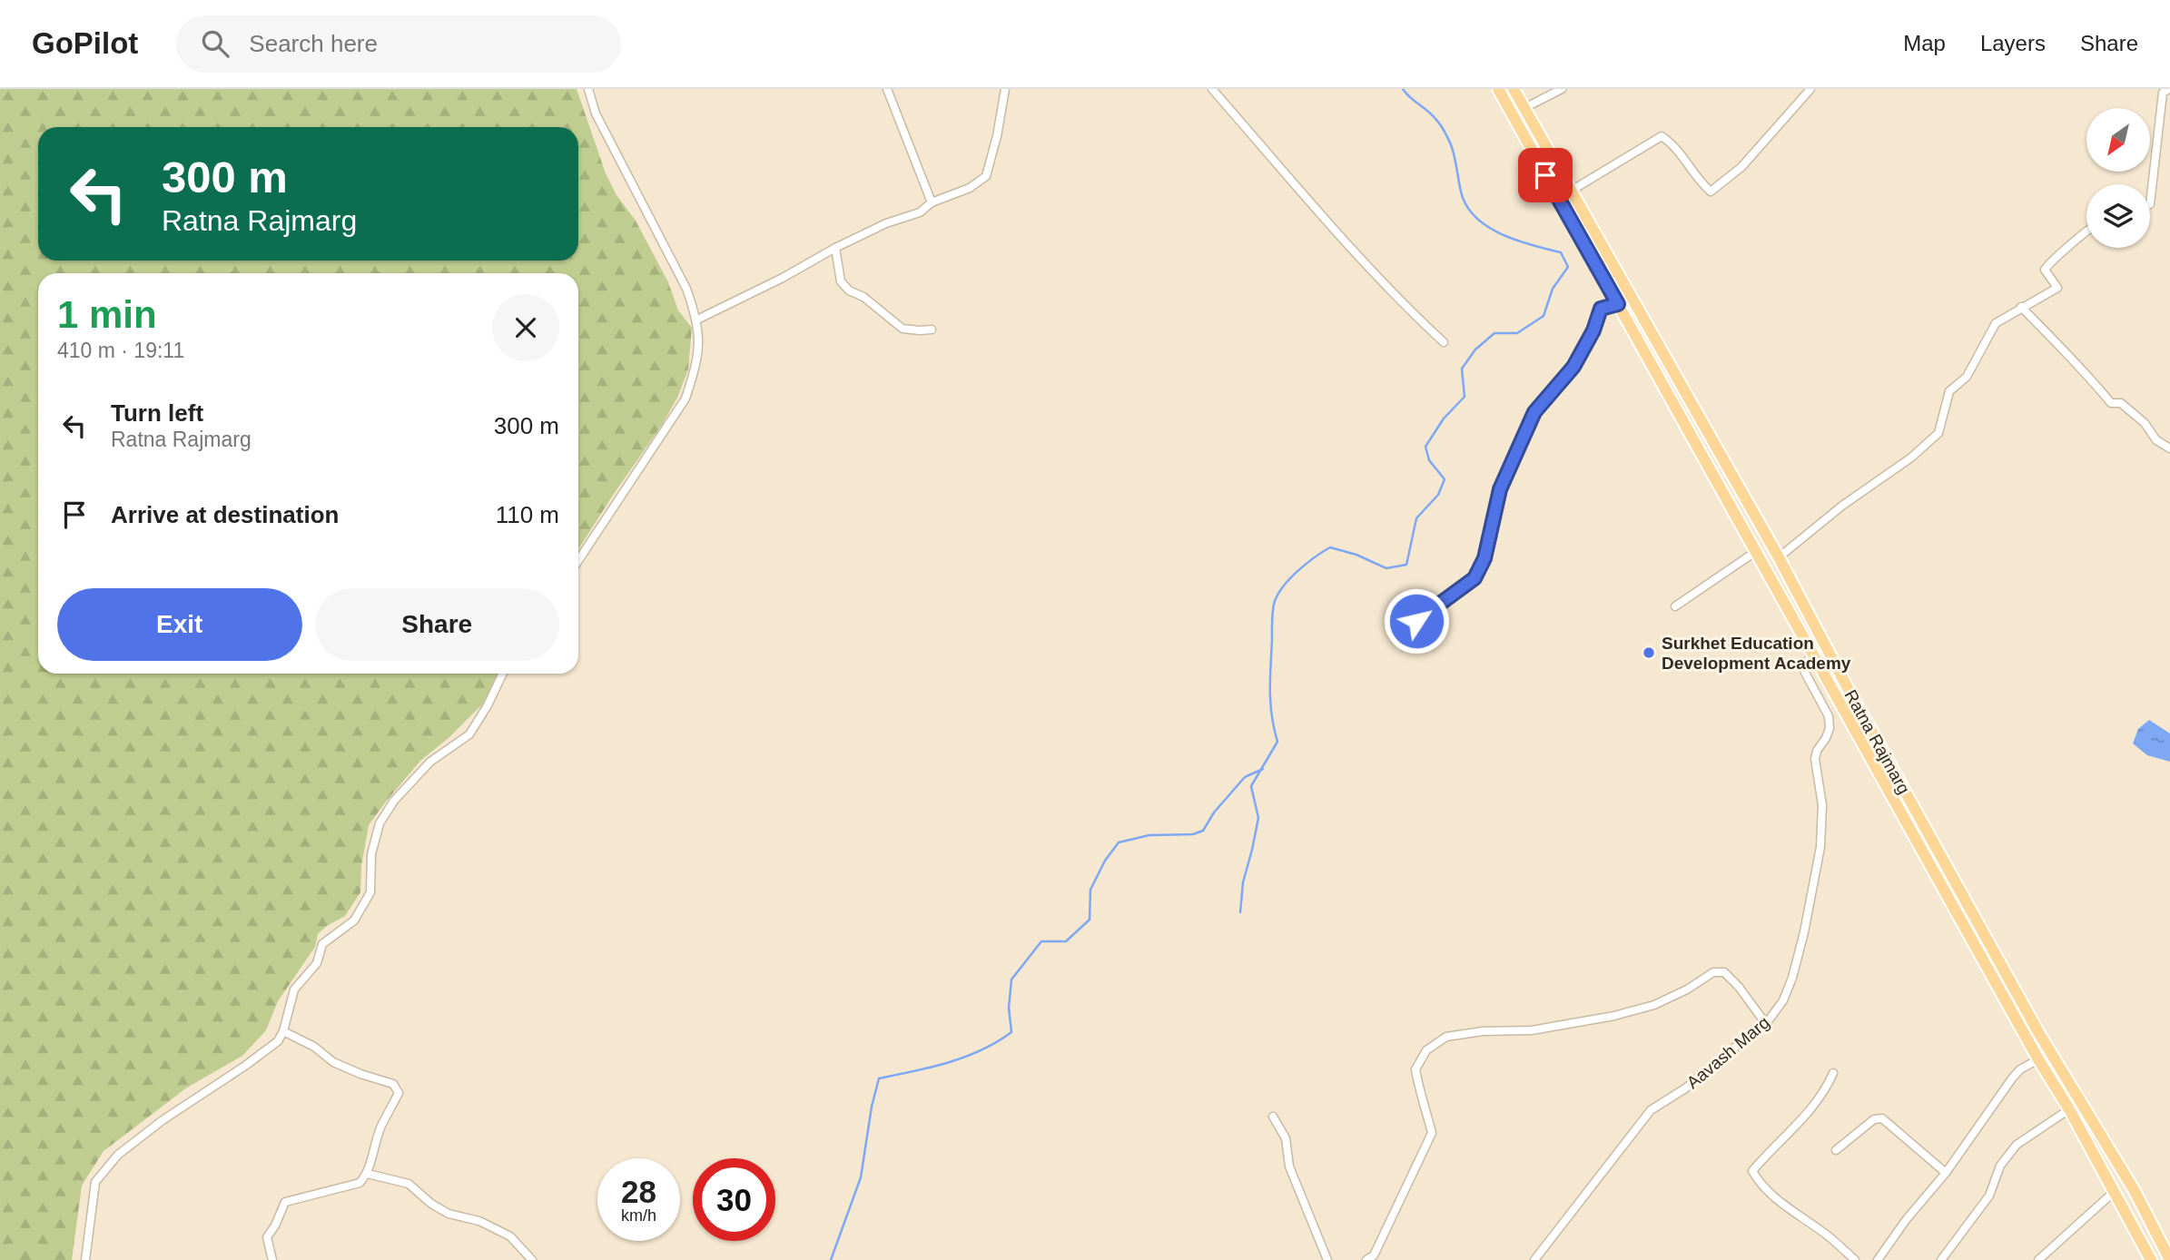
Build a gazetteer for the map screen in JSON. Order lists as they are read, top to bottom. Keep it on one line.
{"streets":{"main road":["Ratna Rajmarg"],"street":["Aavash Marg"]},"crossings":[["Ratna Rajmarg","Aavash Marg"]],"places":["Surkhet Education Development Academy"],"north":"bottom left","page":{"header":"GoPilot","search":"Search here","nav":["Map","Layers","Share"],"turn":["300 m","Ratna Rajmarg"],"heading":["1 min","410 m · 19:11"],"list":[{"name":"Turn left","note":"Ratna Rajmarg","value":"300 m"},{"name":"Arrive at destination","value":"110 m"}],"buttons":["Exit","Share"],"speed":"28 km/h","limit":"30"}}
